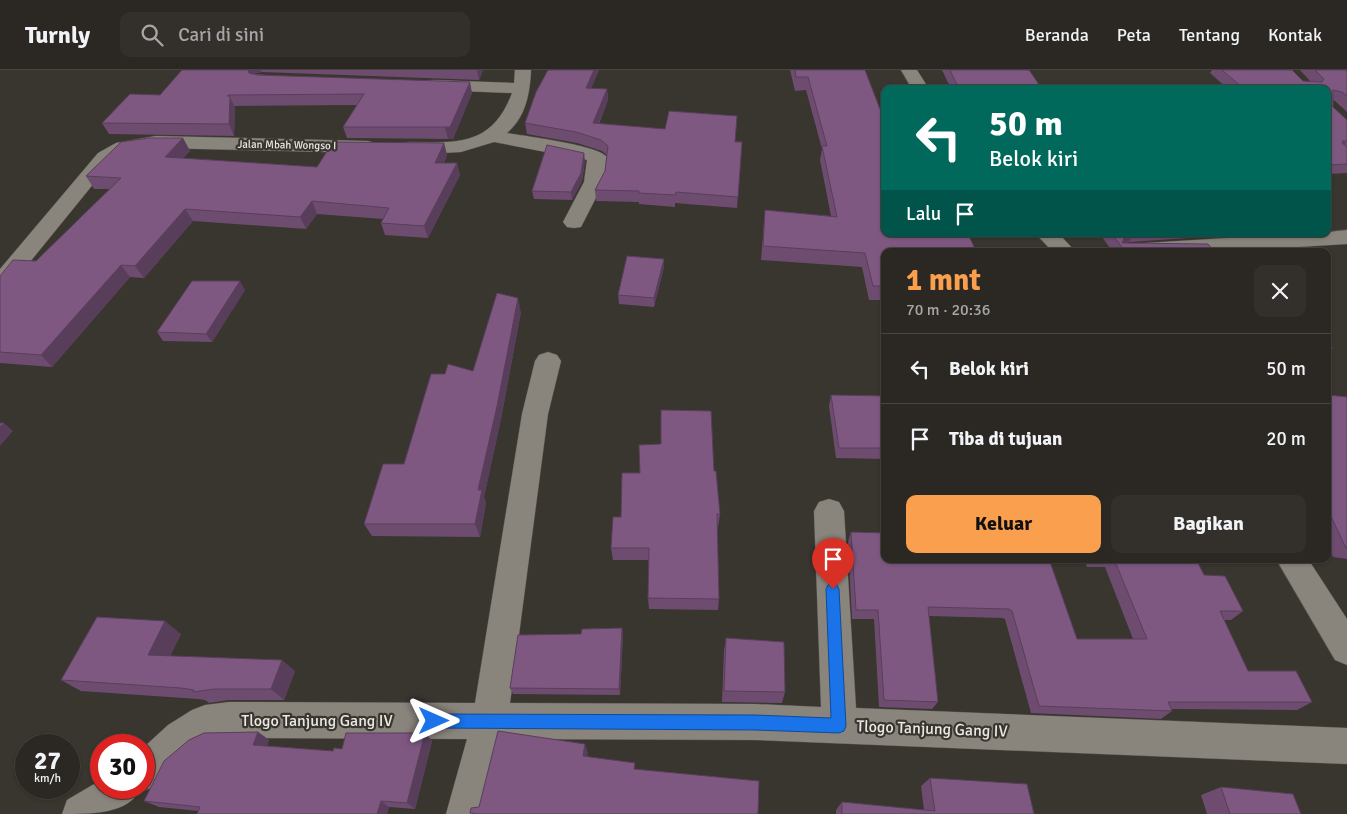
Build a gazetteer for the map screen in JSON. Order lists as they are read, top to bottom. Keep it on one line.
{"streets":{"street":["Jalan Mbah Wongso I","Tlogo Tanjung Gang IV"]},"page":{"header":"Turnly","search":"Cari di sini","nav":["Beranda","Peta","Tentang","Kontak"],"turn":["50 m","Belok kiri"],"then":"Lalu","heading":["1 mnt","70 m · 20:36"],"list":[{"name":"Belok kiri","value":"50 m"},{"name":"Tiba di tujuan","value":"20 m"}],"buttons":["Keluar","Bagikan"],"speed":"27 km/h","limit":"30"}}
